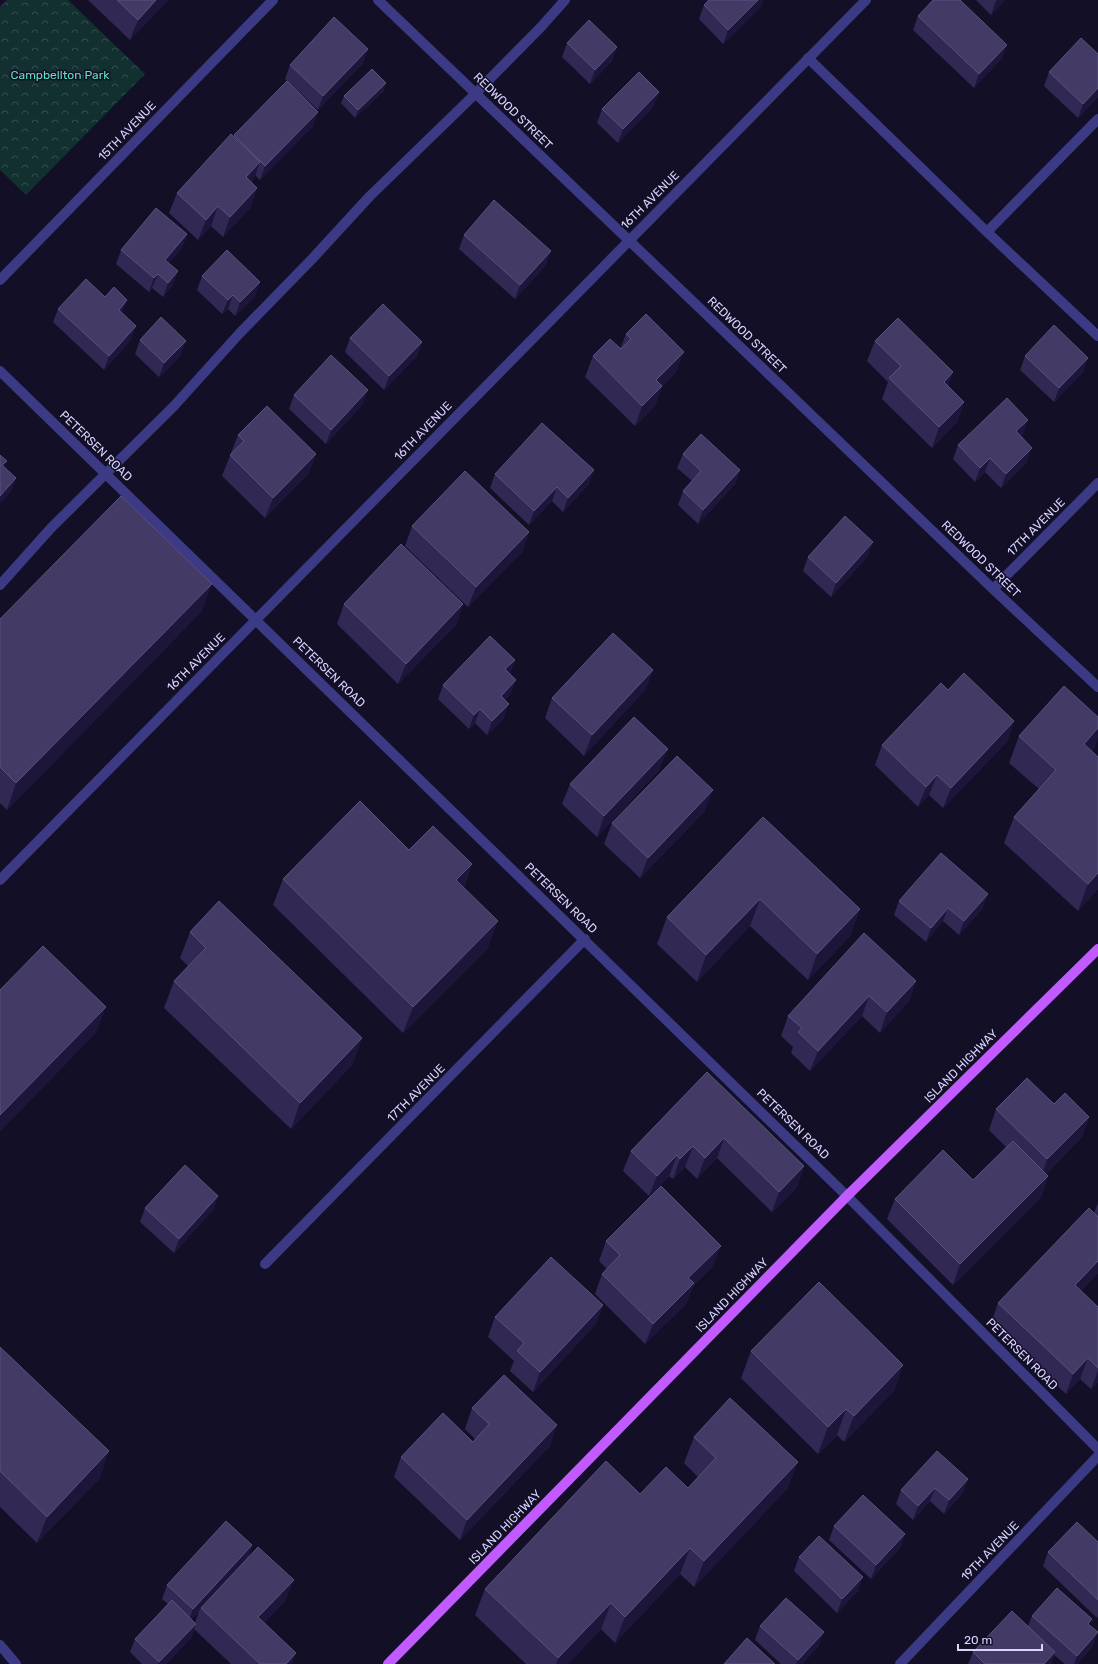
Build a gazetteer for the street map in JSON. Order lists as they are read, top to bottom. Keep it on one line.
{"streets":{"main road":["ISLAND HIGHWAY"],"street":["REDWOOD STREET","15TH AVENUE","16TH AVENUE","PETERSEN ROAD","17TH AVENUE","19TH AVENUE"]},"crossings":[["REDWOOD STREET","16TH AVENUE"],["REDWOOD STREET","17TH AVENUE"],["16TH AVENUE","PETERSEN ROAD"],["PETERSEN ROAD","17TH AVENUE"],["PETERSEN ROAD","ISLAND HIGHWAY"]],"parks":["Campbellton Park"],"scale_bar":"20 m"}
